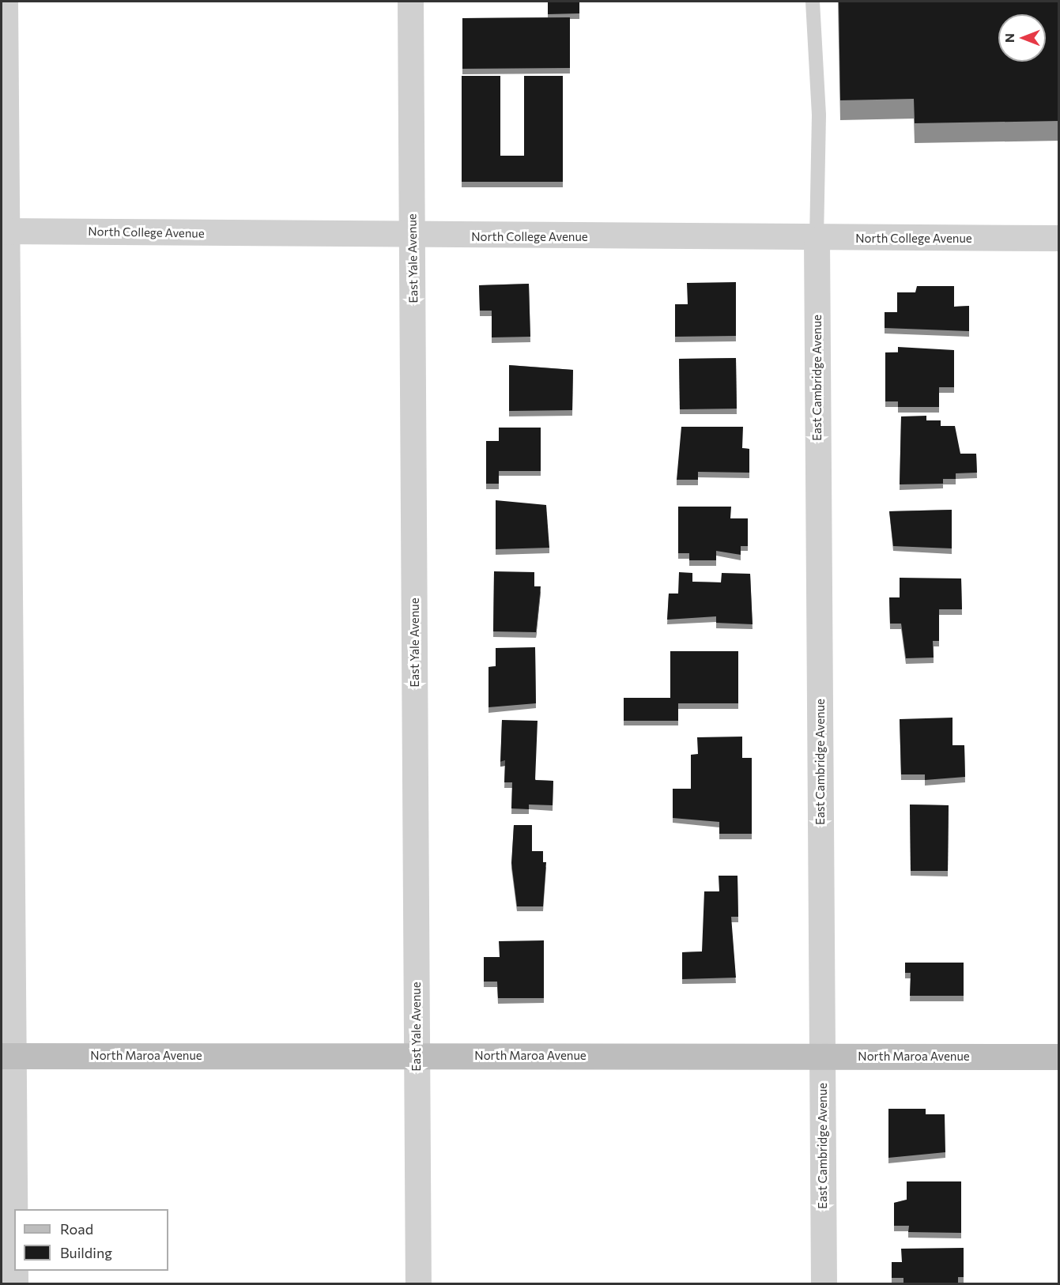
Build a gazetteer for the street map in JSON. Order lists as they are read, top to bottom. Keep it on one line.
{"streets":{"main road":["North Maroa Avenue"],"street":["North College Avenue","East Yale Avenue","East Cambridge Avenue"]},"crossings":[["North College Avenue","East Yale Avenue"],["North College Avenue","East Cambridge Avenue"],["East Yale Avenue","North Maroa Avenue"],["East Cambridge Avenue","North Maroa Avenue"]],"legend":["Road","Building"],"north":"left"}
